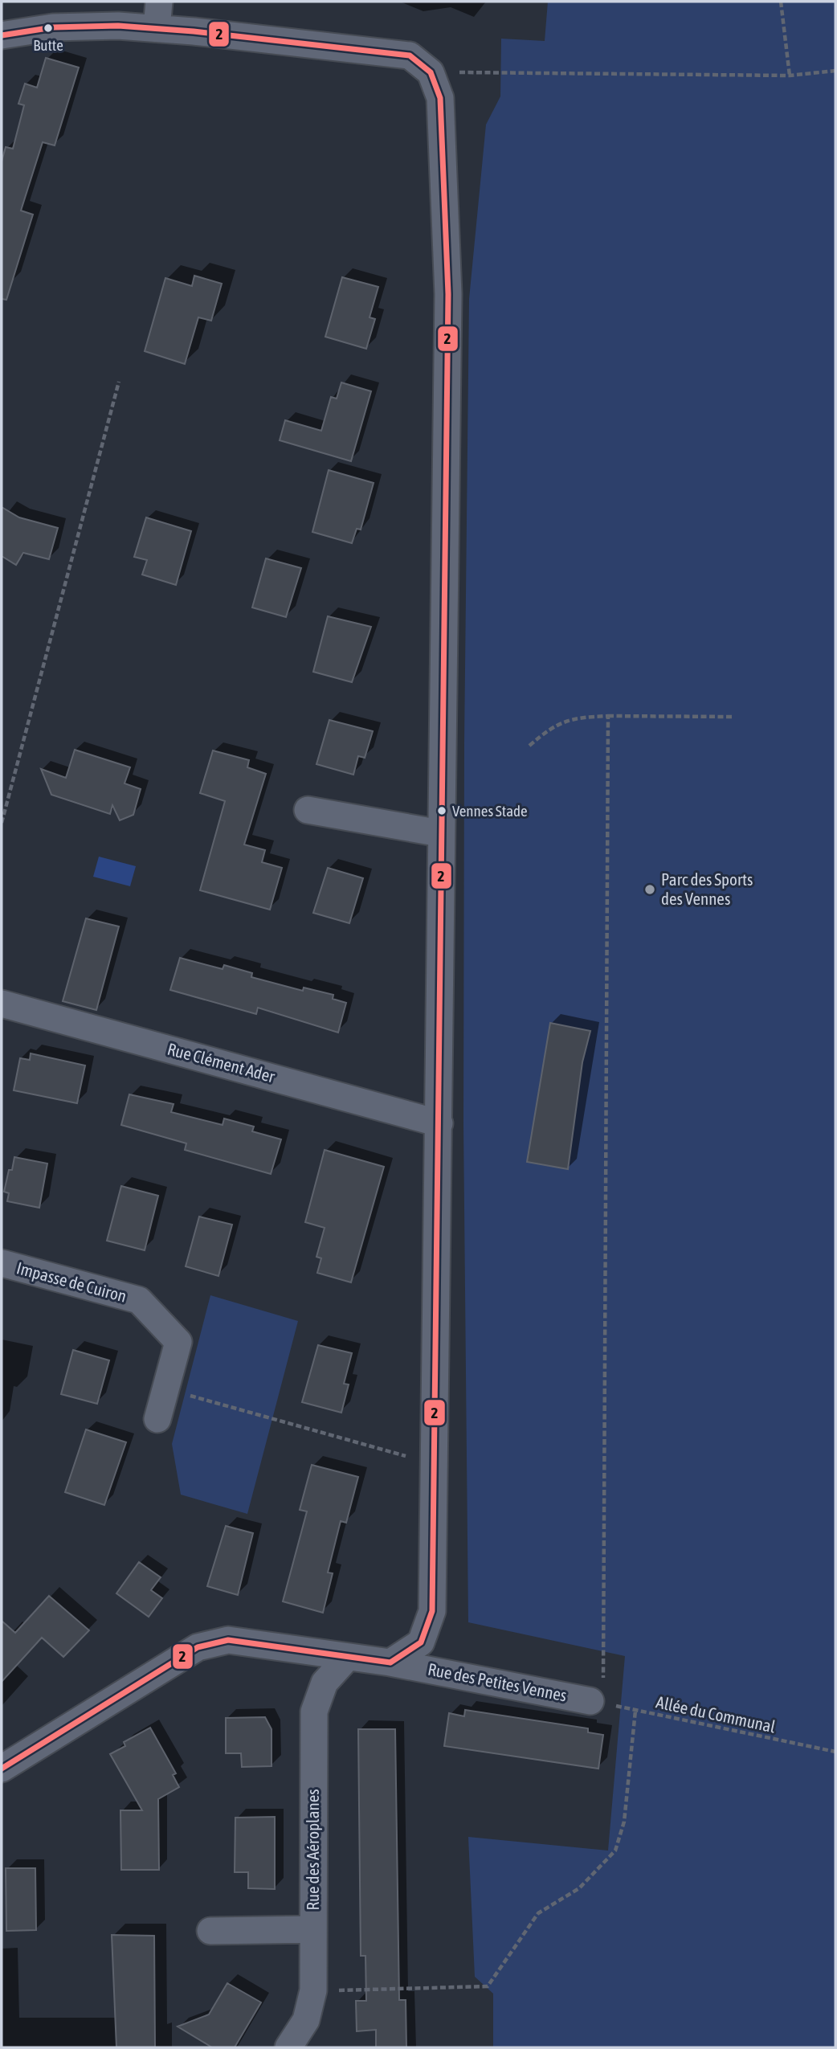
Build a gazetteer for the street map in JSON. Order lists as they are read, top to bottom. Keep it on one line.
{"streets":{"street":["Rue Clément Ader","Impasse de Cuiron","Rue des Petites Vennes","Rue des Aéroplanes"],"path":["Allée du Communal"]},"crossings":[["Rue des Petites Vennes","Allée du Communal"],["Rue des Petites Vennes","Rue des Aéroplanes"]],"places":["Butte","Vennes Stade","Parc des Sports des Vennes"],"lines":["transit line 2"]}
